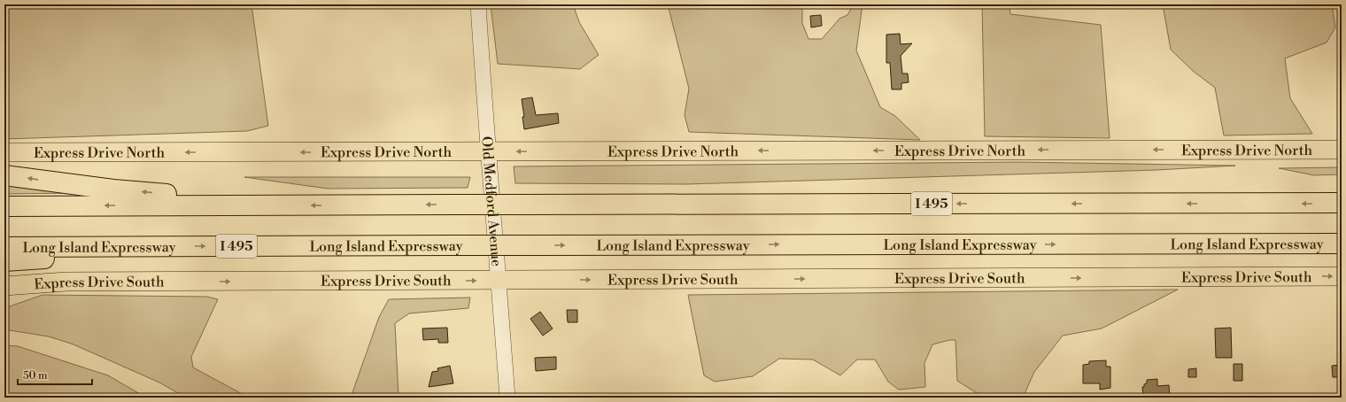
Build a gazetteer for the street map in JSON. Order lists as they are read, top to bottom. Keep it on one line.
{"streets":{"highway":["I 495","Long Island Expressway"],"main road":["Express Drive North","Express Drive South"],"street":["Old Medford Avenue"]},"crossings":[["Express Drive North","Old Medford Avenue"],["Old Medford Avenue","Express Drive South"]],"one_way":["Express Drive North","Express Drive South"],"scale_bar":"50 m"}
